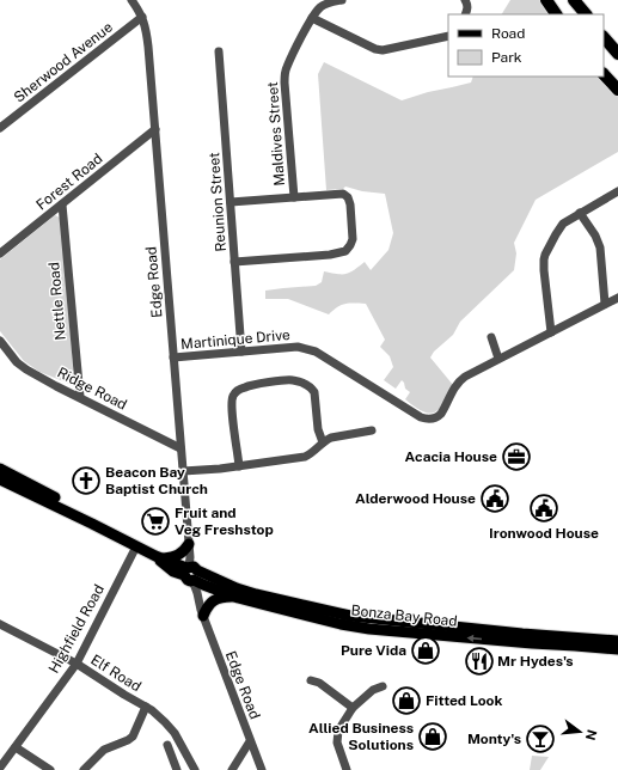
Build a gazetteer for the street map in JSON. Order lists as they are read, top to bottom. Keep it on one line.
{"streets":{"main road":["Bonza Bay Road"],"street":["Sherwood Avenue","Maldives Street","Forest Road","Reunion Street","Edge Road","Nettle Road","Martinique Drive","Ridge Road","Highfield Road","Elf Road"]},"crossings":[["Sherwood Avenue","Edge Road"],["Forest Road","Edge Road"],["Forest Road","Nettle Road"],["Reunion Street","Martinique Drive"],["Edge Road","Martinique Drive"],["Edge Road","Ridge Road"],["Edge Road","Bonza Bay Road"],["Nettle Road","Ridge Road"],["Bonza Bay Road","Highfield Road"],["Highfield Road","Elf Road"]],"places":{"office":["Acacia House"],"church":["Beacon Bay Baptist Church"],"public building":["Alderwood House","Ironwood House"],"supermarket":["Fruit and Veg Freshstop"],"shop":["Pure Vida","Fitted Look","Allied Business Solutions"],"restaurant":["Mr Hydes's"],"bar":["Monty's"]},"legend":["Road","Park"],"north":"right"}
